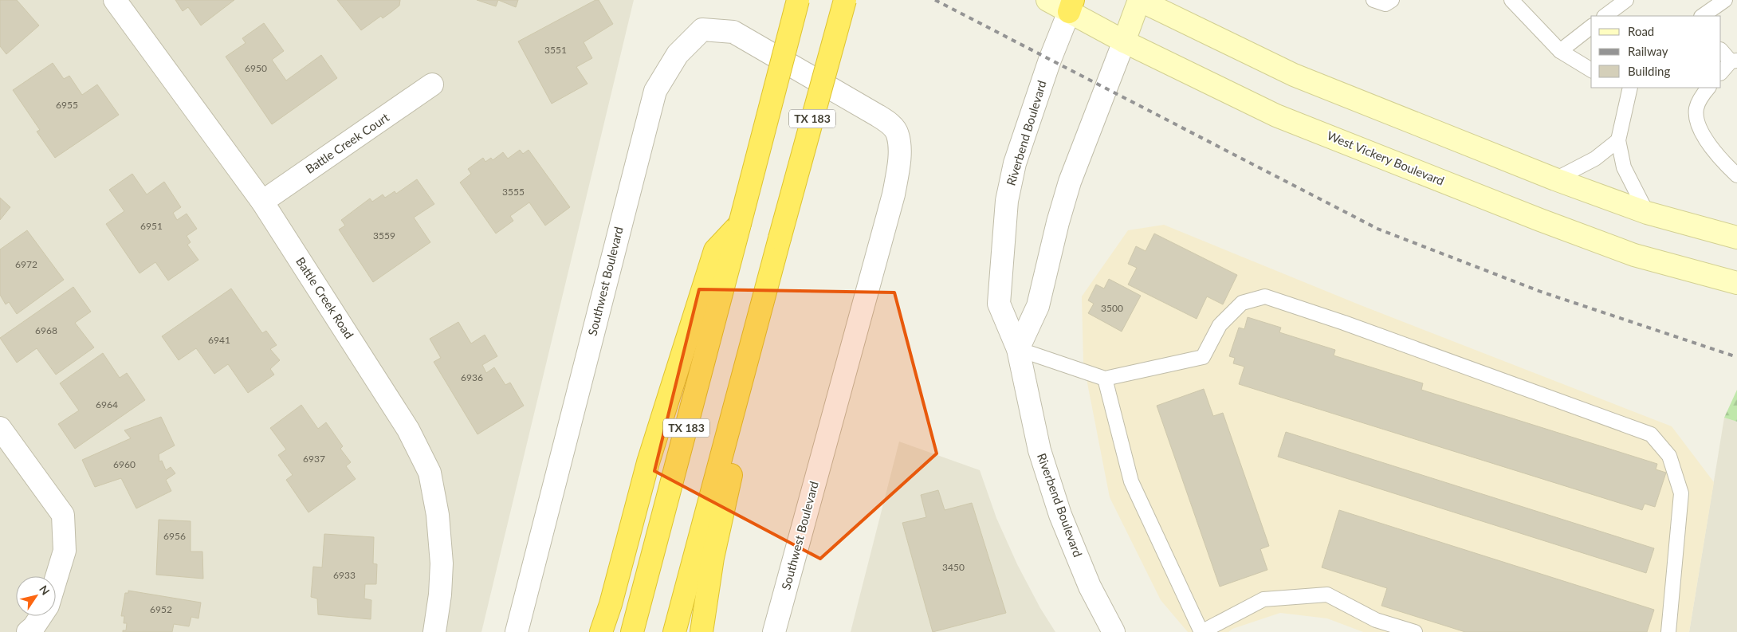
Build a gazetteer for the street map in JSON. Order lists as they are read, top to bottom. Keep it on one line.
{"streets":{"highway":["TX 183"],"main road":["West Vickery Boulevard"],"street":["Riverbend Boulevard","Battle Creek Court","Southwest Boulevard","Battle Creek Road"]},"crossings":[["Riverbend Boulevard","West Vickery Boulevard"],["Battle Creek Court","Battle Creek Road"]],"house_numbers":["3551","6950","6955","3555","6951","3559","6972","3500","6968","6941","6936","6964","6937","6960","6956","3450","6933","6952"],"legend":["Road","Railway","Building"],"north":"top right"}
